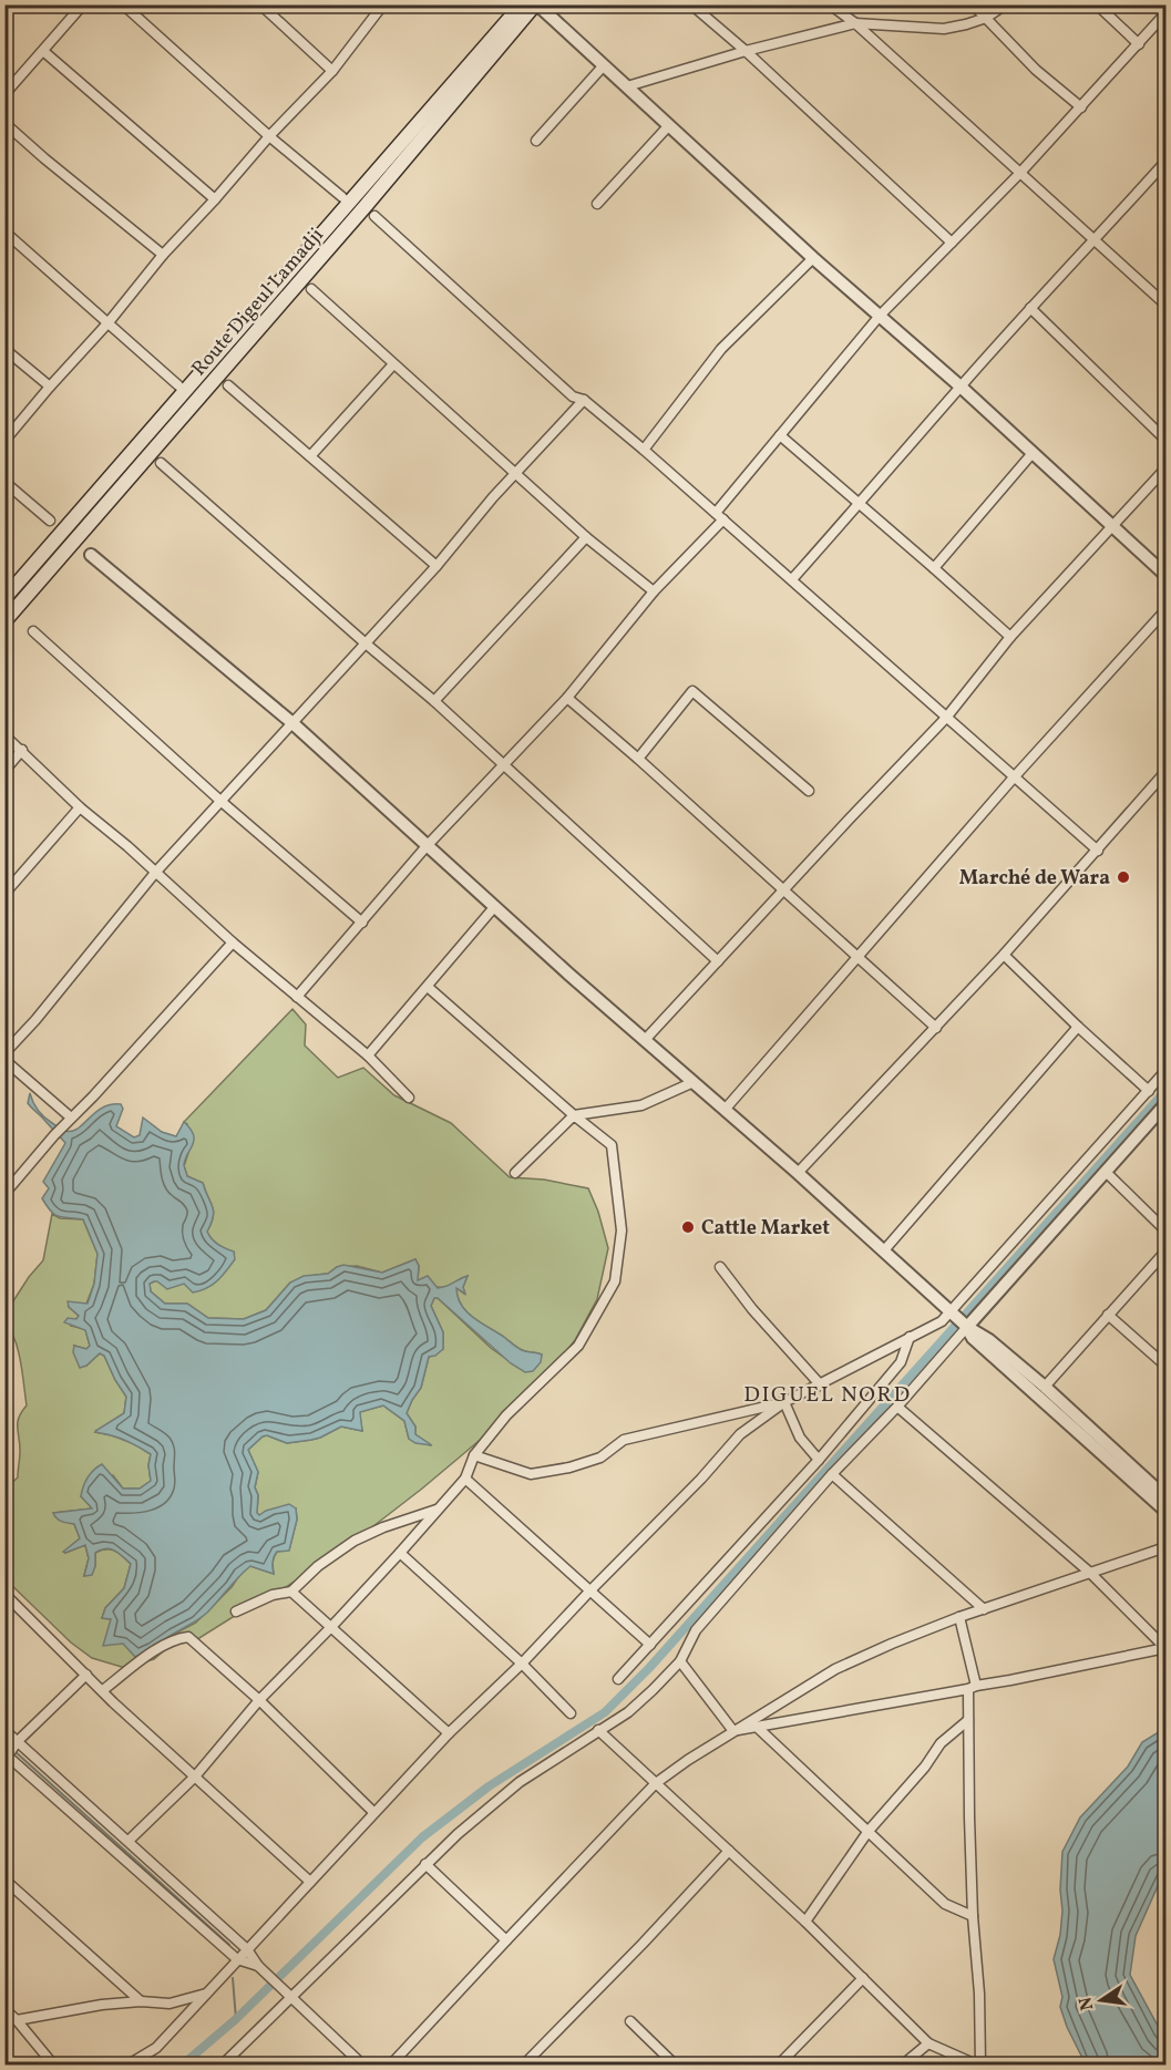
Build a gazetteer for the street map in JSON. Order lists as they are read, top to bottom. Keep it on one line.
{"streets":{"main road":["Route Digeul Lamadji"]},"districts":["DIGUEL NORD"],"places":["Marché de Wara","Cattle Market"],"north":"left"}
